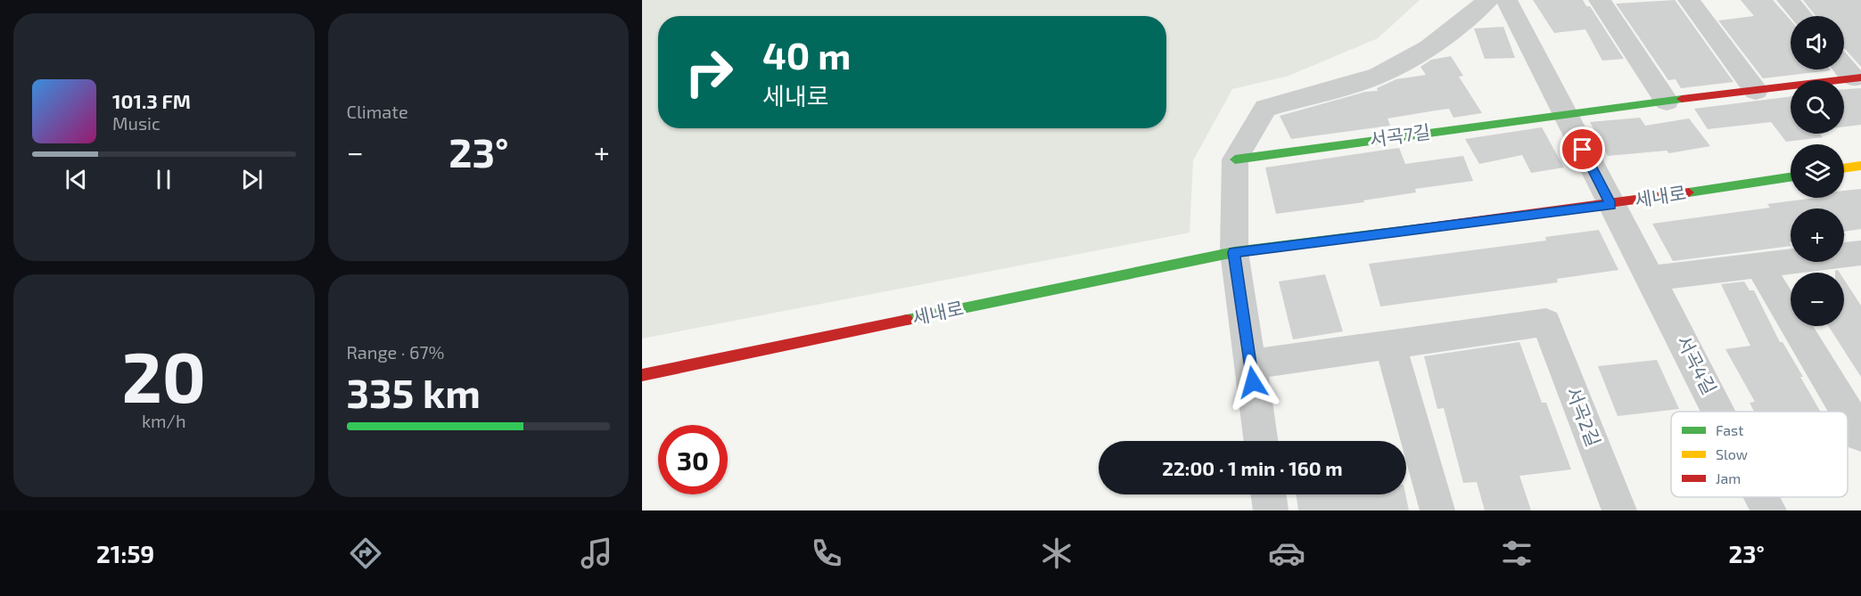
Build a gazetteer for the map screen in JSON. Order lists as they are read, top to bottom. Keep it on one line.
{"streets":{"street":["서곡7길","세내로","서곡4길","서곡2길"]},"crossings":[["세내로","서곡4길"]],"legend":["Fast","Slow","Jam"],"page":{"tile":["Climate",["20","km/h"],["Range · 67%","335 km"]],"map_buttons":["+","−"],"turn":["40 m","세내로"],"song":["101.3 FM","Music"],"heat":["−","23°","+"],"limit":"30","trip":"22:00 · 1 min · 160 m","tabs":["21:59","23°"]}}
